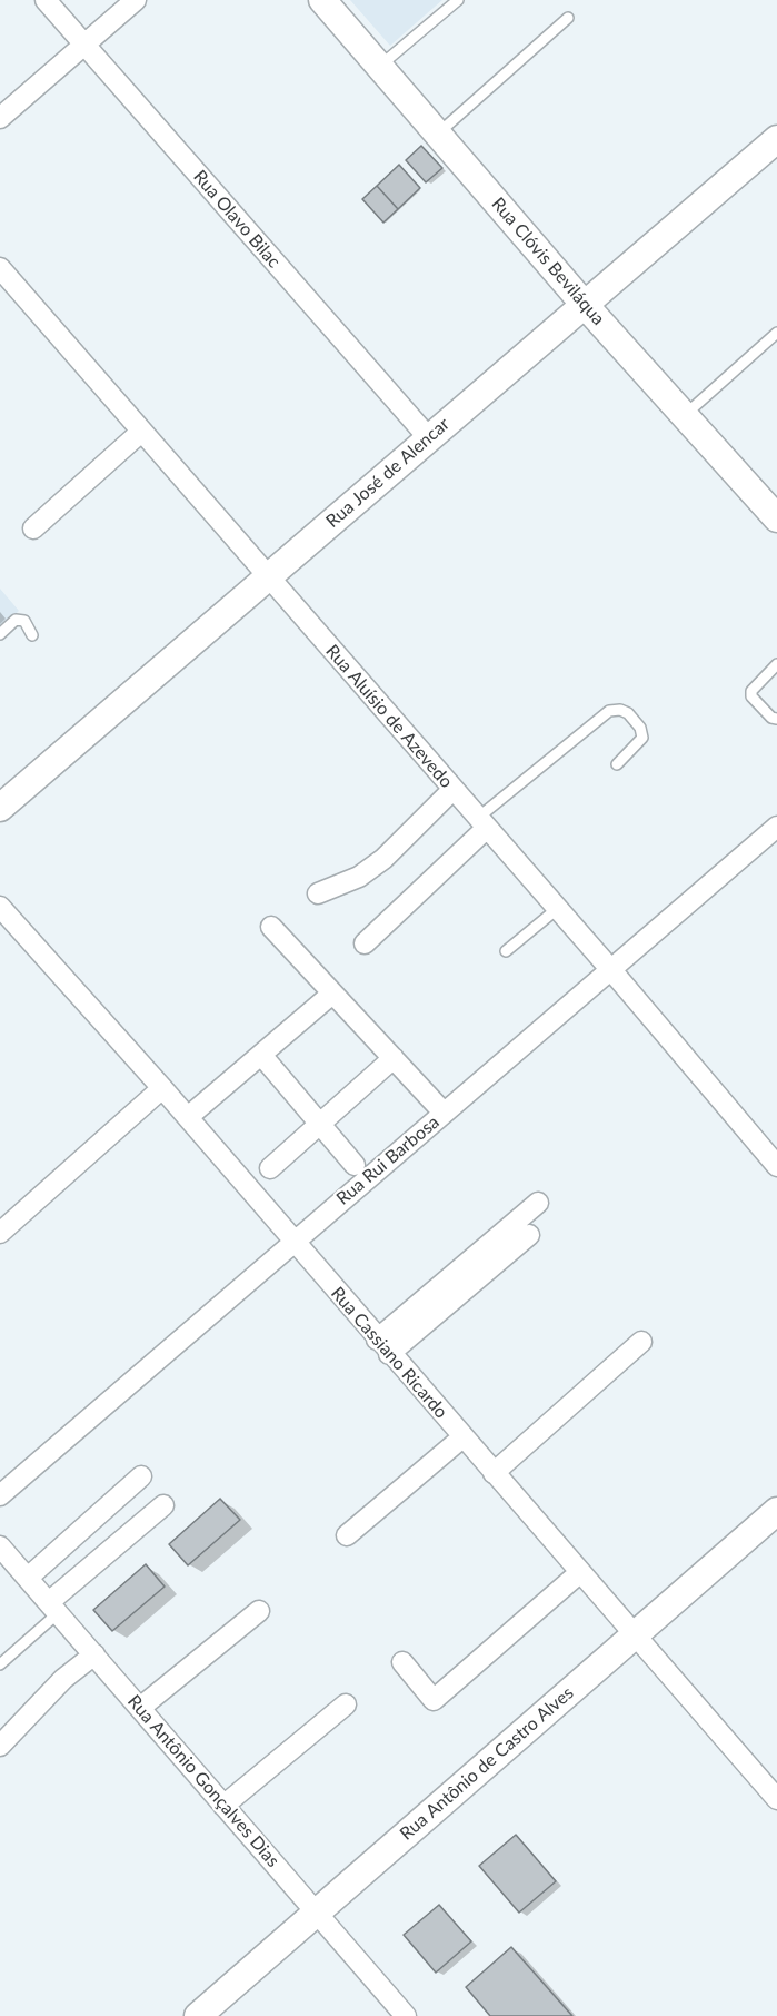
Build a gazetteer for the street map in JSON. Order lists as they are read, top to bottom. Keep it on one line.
{"streets":{"street":["Rua Olavo Bilac","Rua Clóvis Beviláqua","Rua José de Alencar","Rua Aluísio de Azevedo","Rua Rui Barbosa","Rua Cassiano Ricardo","Rua Antônio de Castro Alves","Rua Antônio Gonçalves Dias"]},"crossings":[["Rua Olavo Bilac","Rua José de Alencar"],["Rua Clóvis Beviláqua","Rua José de Alencar"],["Rua José de Alencar","Rua Aluísio de Azevedo"],["Rua Aluísio de Azevedo","Rua Rui Barbosa"],["Rua Rui Barbosa","Rua Cassiano Ricardo"],["Rua Cassiano Ricardo","Rua Antônio de Castro Alves"],["Rua Antônio de Castro Alves","Rua Antônio Gonçalves Dias"]]}
